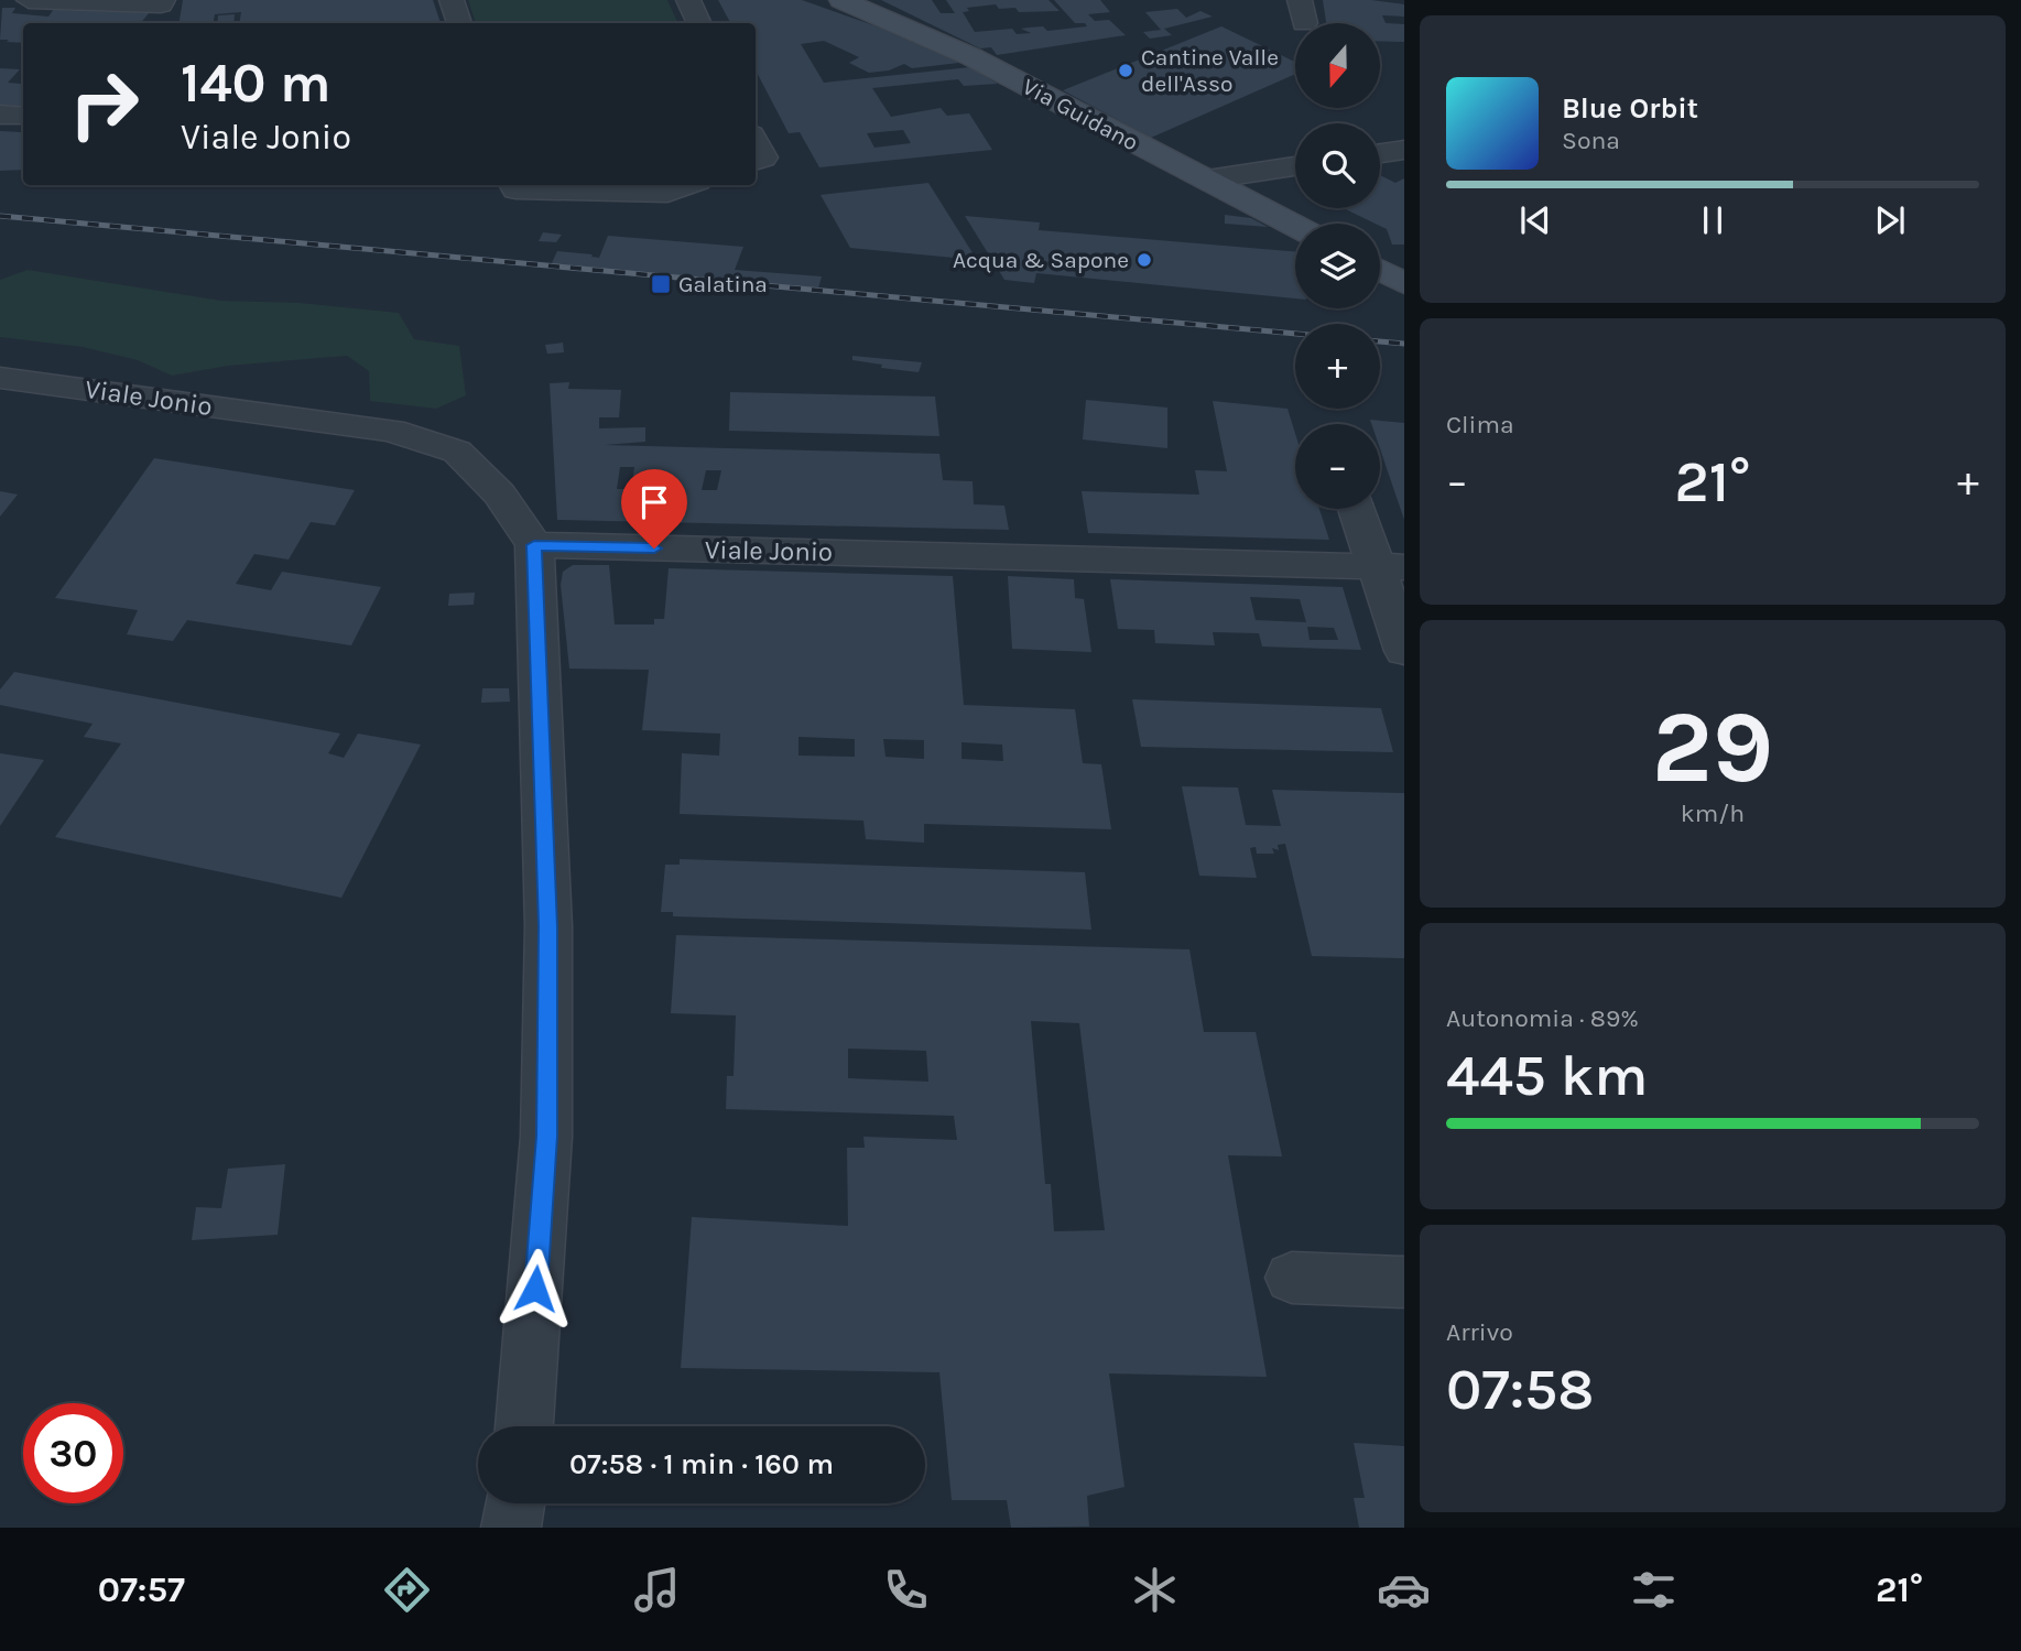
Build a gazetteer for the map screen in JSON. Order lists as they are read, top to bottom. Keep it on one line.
{"streets":{"main road":["Via Guidano"],"street":["Viale Jonio"]},"places":{"other":["Cantine Valle dell'Asso","Acqua & Sapone"],"transit":["Galatina"]},"north":"bottom","page":{"map_buttons":["+","−"],"turn":["140 m","Viale Jonio"],"song":["Blue Orbit","Sona"],"tile":["Clima",["29","km/h"],["Autonomia · 89%","445 km"],["Arrivo","07:58"]],"heat":["−","21°","+"],"limit":"30","trip":"07:58 · 1 min · 160 m","tabs":["07:57","21°"]}}
